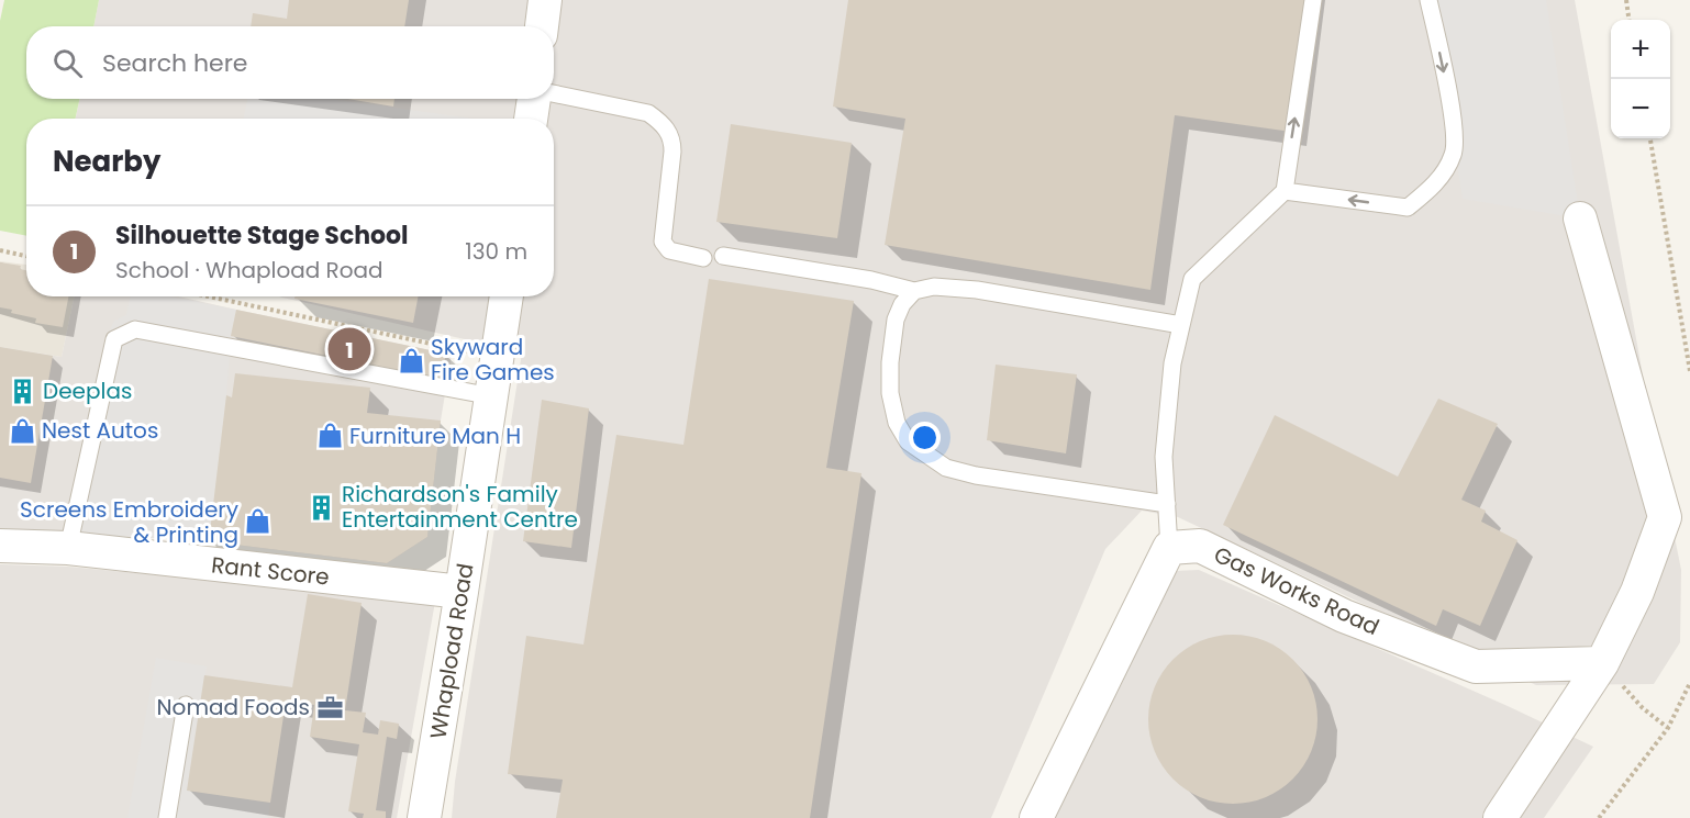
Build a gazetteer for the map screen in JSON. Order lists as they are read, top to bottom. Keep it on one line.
{"streets":{"street":["Rant Score","Gas Works Road","Whapload Road"]},"crossings":[["Rant Score","Whapload Road"]],"places":{"shop":["Skyward Fire Games","Nest Autos","Furniture Man H","Screens Embroidery & Printing"],"building":["Deeplas","Richardson's Family Entertainment Centre"],"office":["Nomad Foods"]},"page":{"map_buttons":["+","−"],"search":"Search here","heading":"Nearby","list":[{"mark":"1","name":"Silhouette Stage School","note":"School · Whapload Road","value":"130 m"}],"pins":"1"}}
